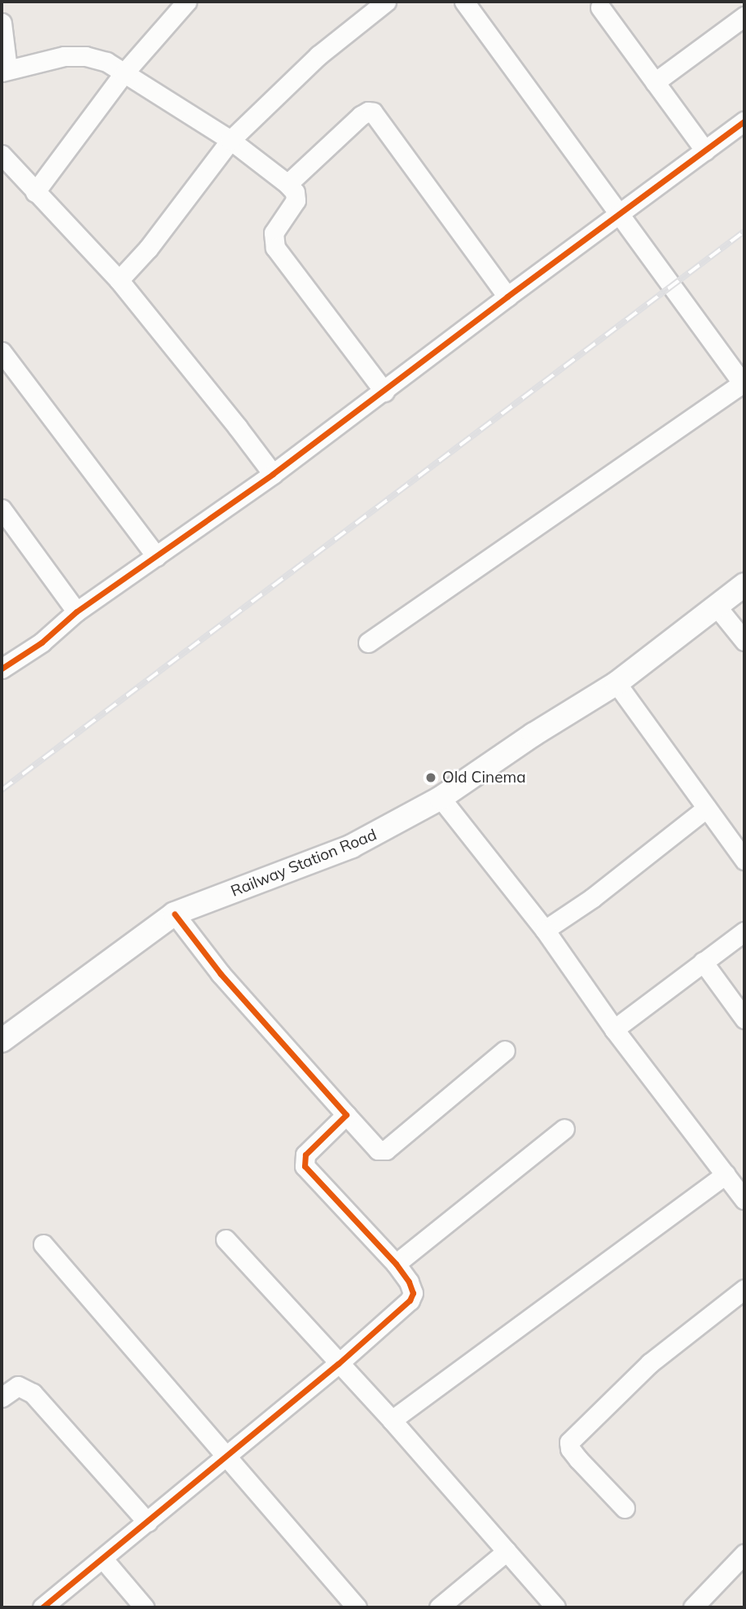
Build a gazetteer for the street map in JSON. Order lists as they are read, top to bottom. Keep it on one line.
{"streets":{"street":["Railway Station Road"]},"places":["Old Cinema"]}
